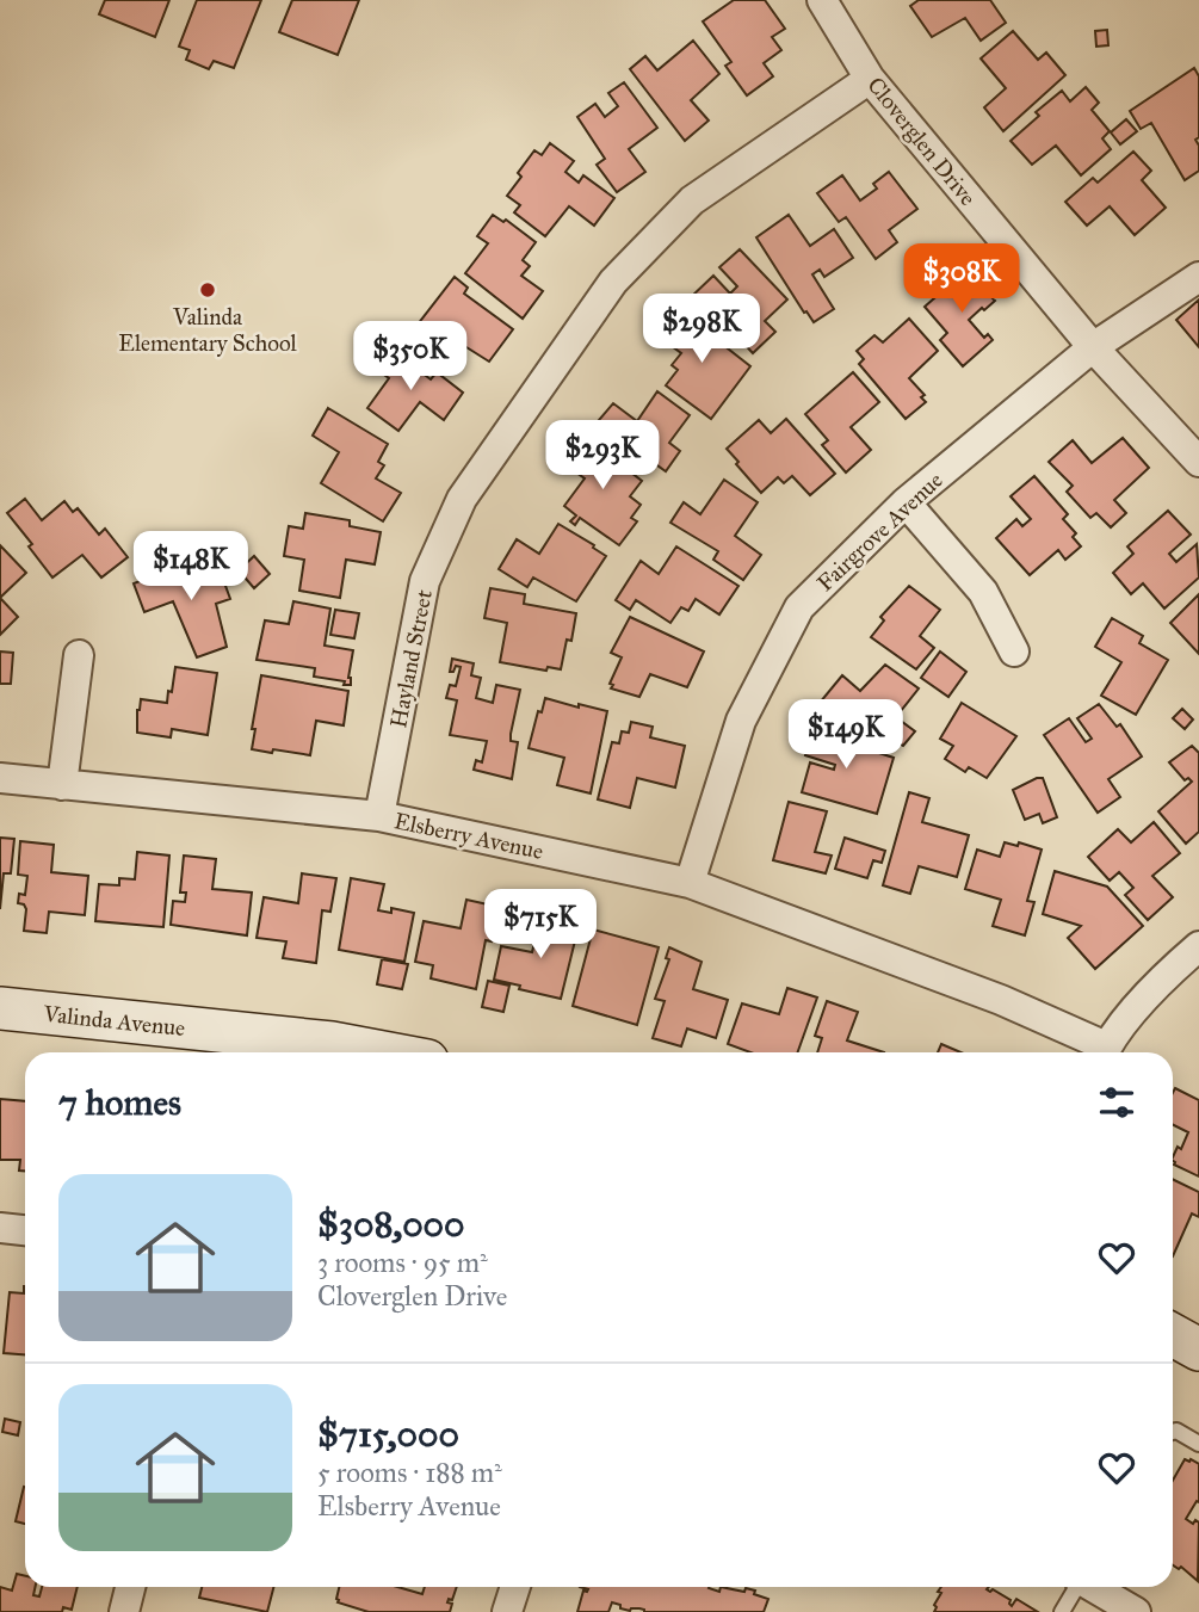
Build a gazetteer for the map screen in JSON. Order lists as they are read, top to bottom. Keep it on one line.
{"streets":{"main road":["Valinda Avenue"],"street":["Cloverglen Drive","Fairgrove Avenue","Hayland Street","Elsberry Avenue"]},"crossings":[["Cloverglen Drive","Fairgrove Avenue"],["Cloverglen Drive","Hayland Street"],["Fairgrove Avenue","Elsberry Avenue"],["Hayland Street","Elsberry Avenue"]],"places":["Valinda Elementary School"],"page":{"price":["$308K","$298K","$350K","$293K","$148K","$149K","$715K"],"heading":"7 homes","list":[{"name":"$308,000","note":"3 rooms · 95 m² · Cloverglen Drive"},{"name":"$715,000","note":"5 rooms · 188 m² · Elsberry Avenue"}]}}
